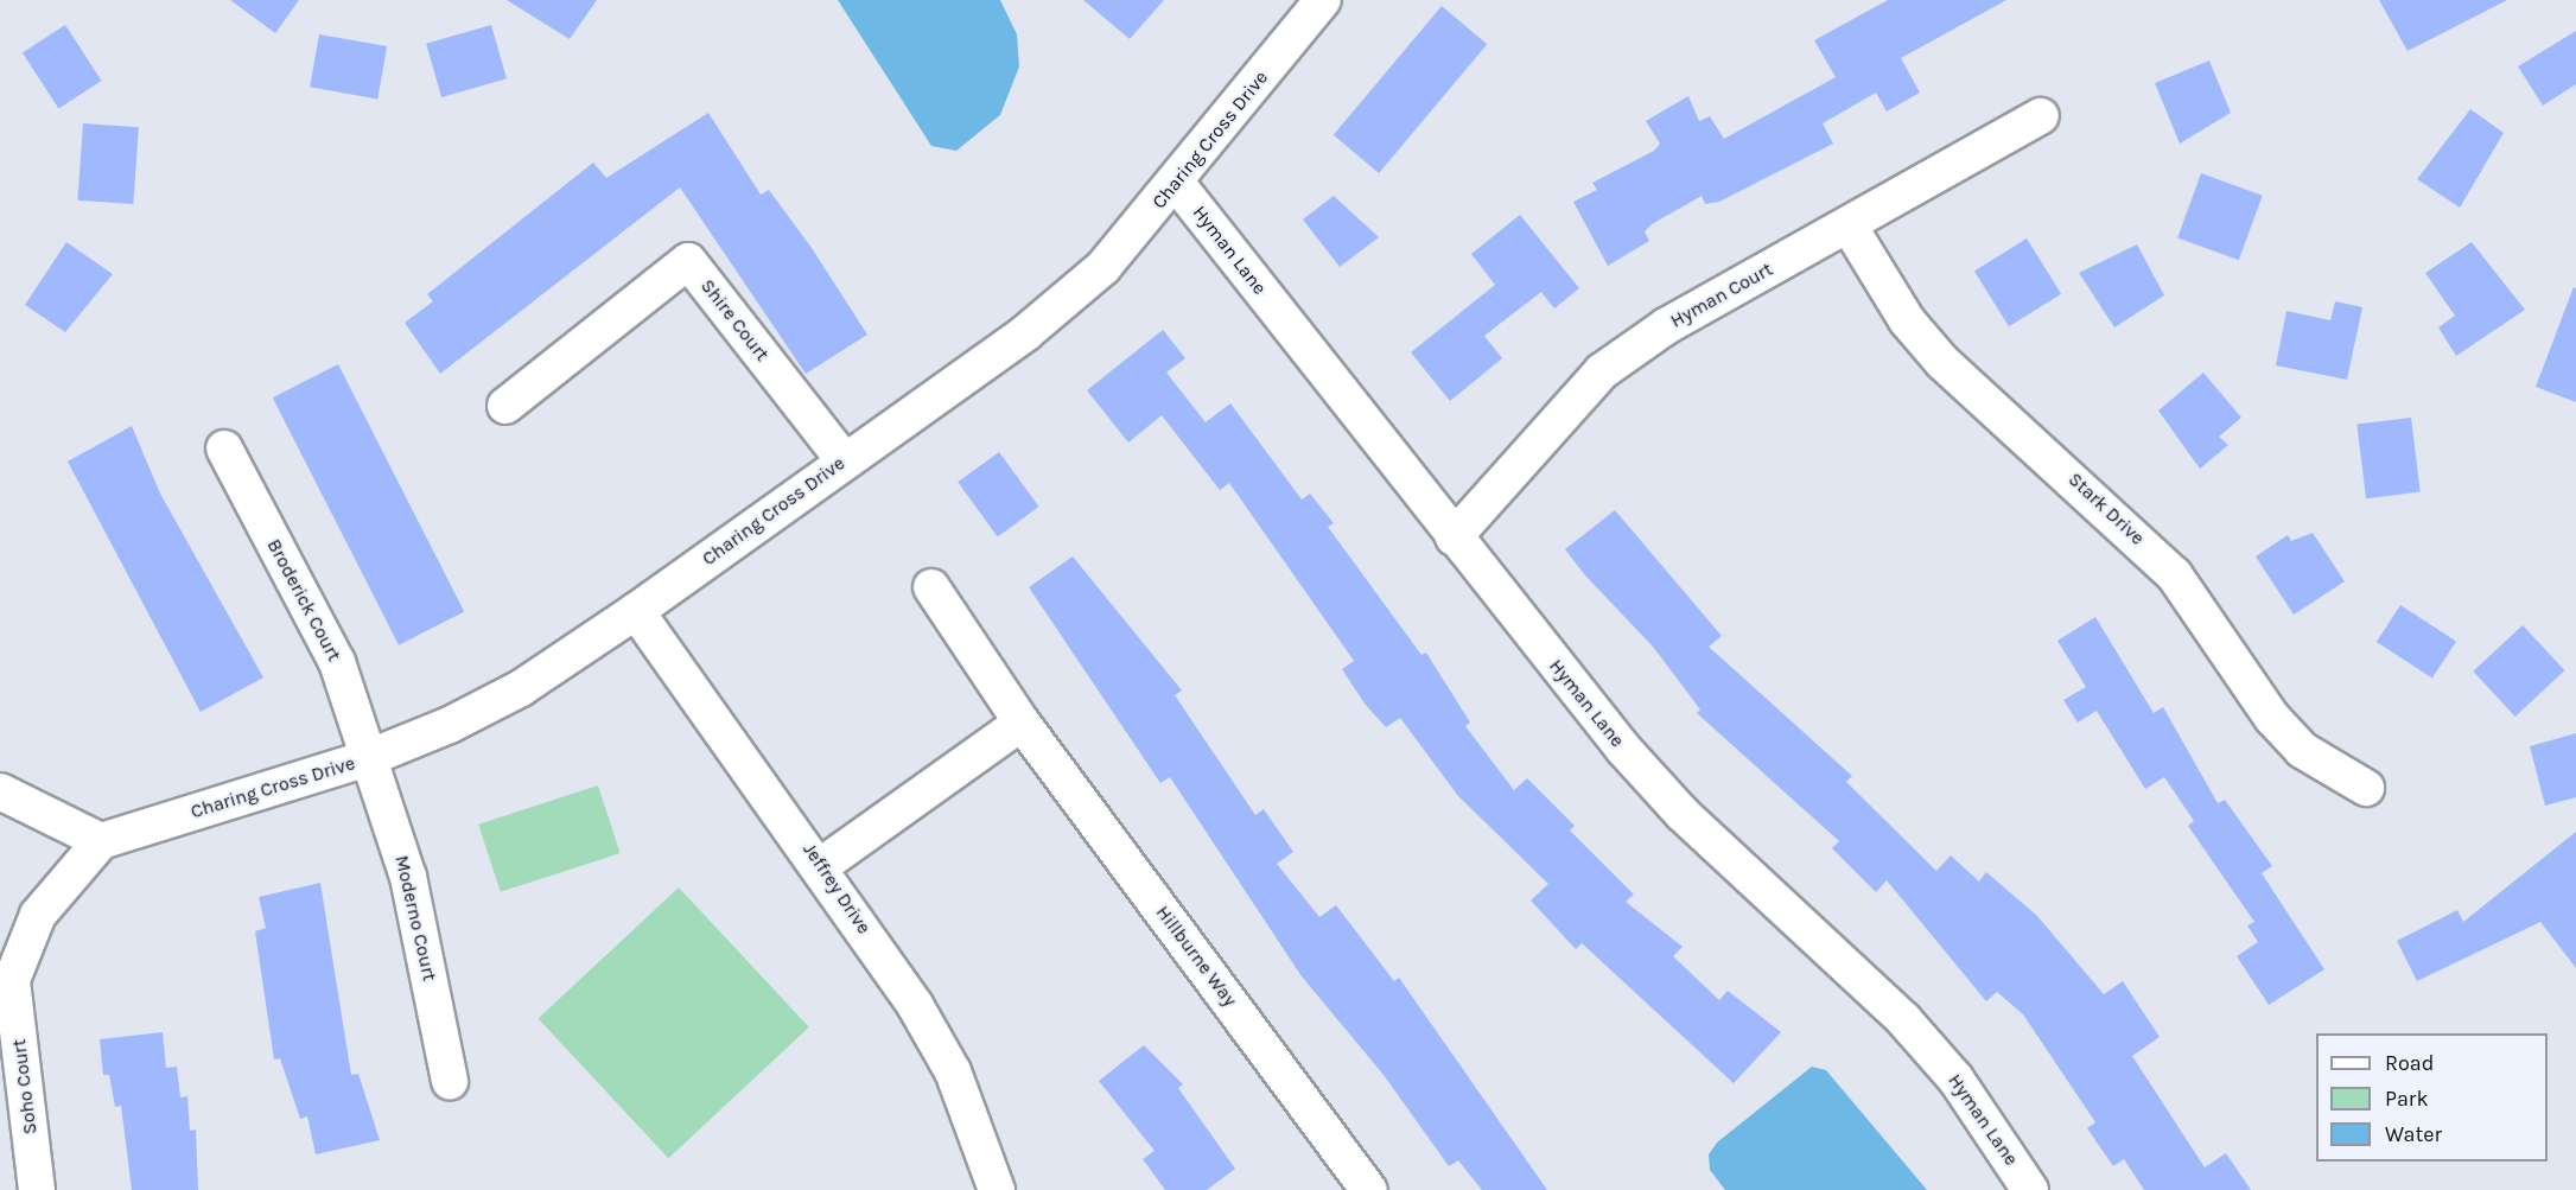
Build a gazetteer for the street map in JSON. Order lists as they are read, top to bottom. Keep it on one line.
{"streets":{"street":["Charing Cross Drive","Hyman Lane","Hyman Court","Shire Court","Stark Drive","Broderick Court","Jeffrey Drive","Moderno Court","Hillburne Way","Soho Court"]},"crossings":[["Charing Cross Drive","Hyman Lane"],["Charing Cross Drive","Shire Court"],["Charing Cross Drive","Broderick Court"],["Charing Cross Drive","Jeffrey Drive"],["Charing Cross Drive","Moderno Court"],["Charing Cross Drive","Soho Court"],["Hyman Lane","Hyman Court"],["Hyman Court","Stark Drive"],["Broderick Court","Moderno Court"]],"legend":["Road","Park","Water"]}
